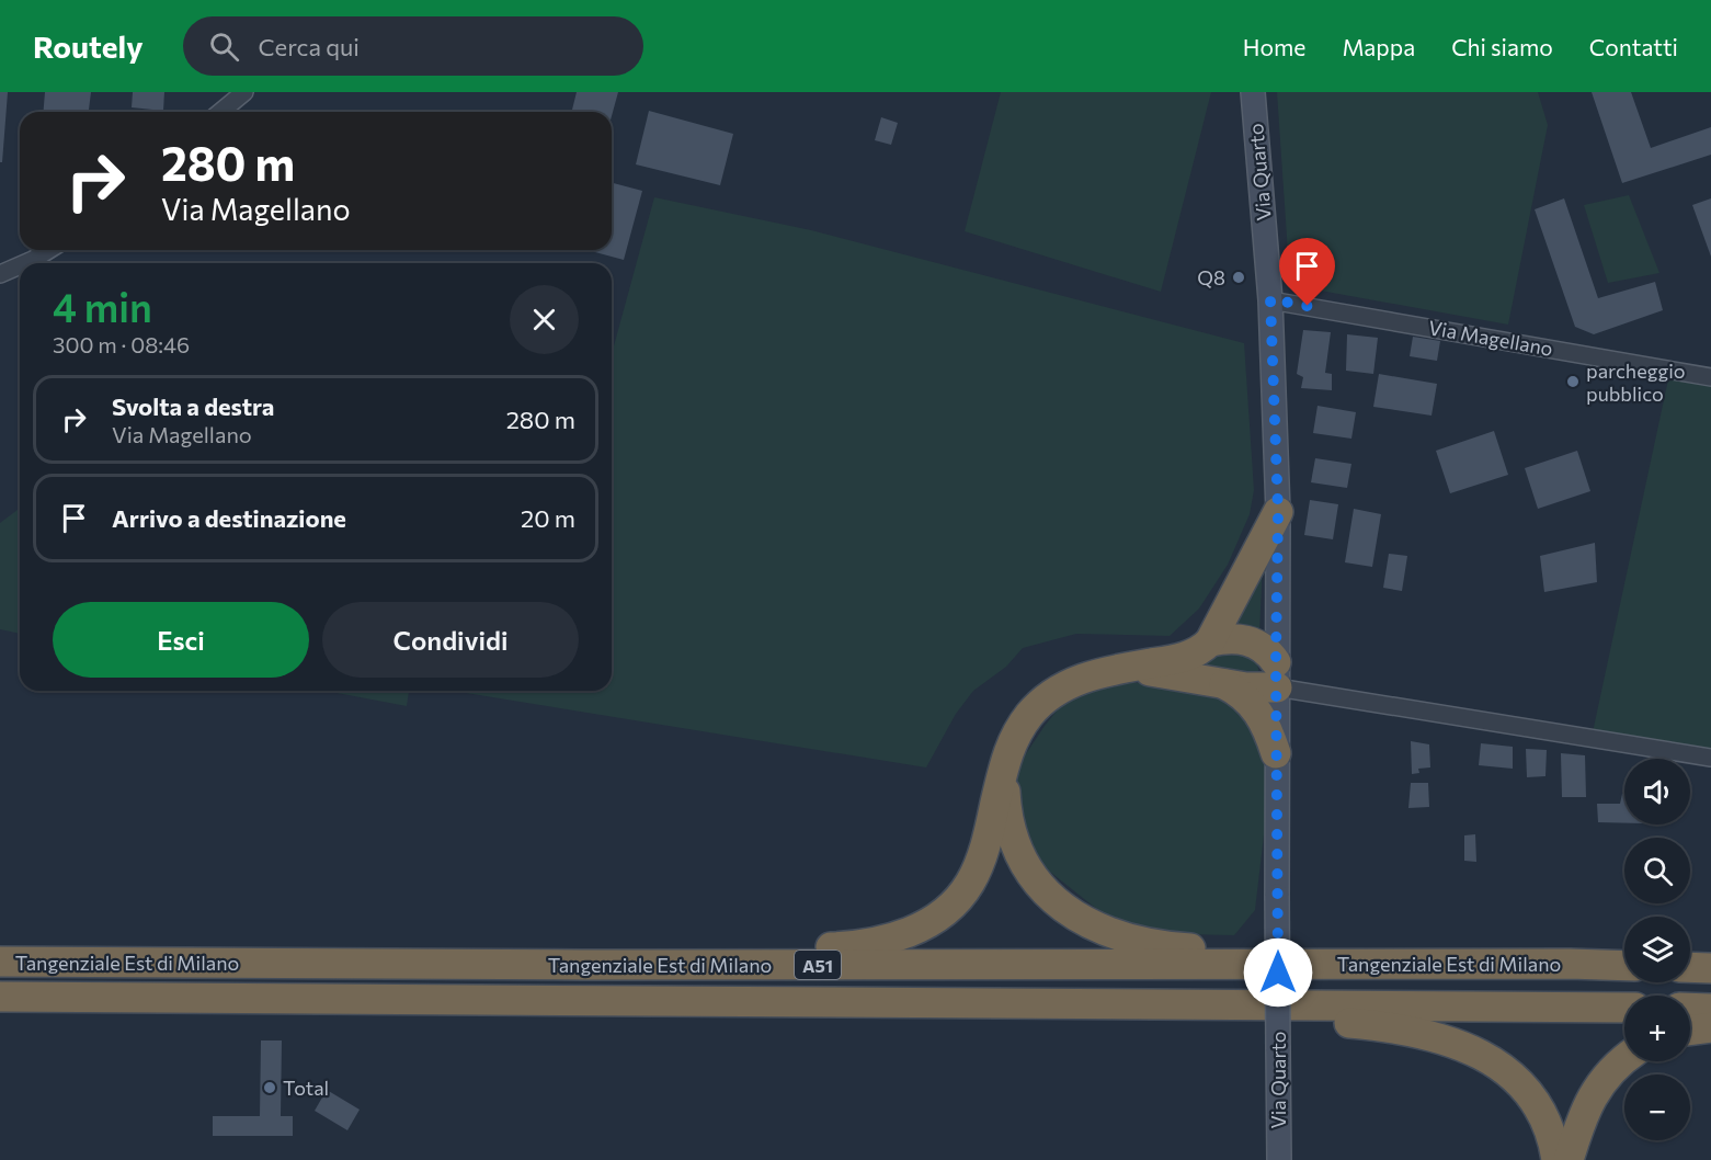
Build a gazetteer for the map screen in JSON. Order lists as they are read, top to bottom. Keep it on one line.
{"streets":{"highway":["Tangenziale Est di Milano","A51"],"street":["Via Quarto","Via Magellano"]},"crossings":[["Via Quarto","Via Magellano"]],"places":["Q8","parcheggio pubblico","Total"],"page":{"header":"Routely","search":"Cerca qui","nav":["Home","Mappa","Chi siamo","Contatti"],"turn":["280 m","Via Magellano"],"heading":["4 min","300 m · 08:46"],"list":[{"name":"Svolta a destra","note":"Via Magellano","value":"280 m"},{"name":"Arrivo a destinazione","value":"20 m"}],"buttons":["Esci","Condividi"],"map_buttons":["+","−"]}}
